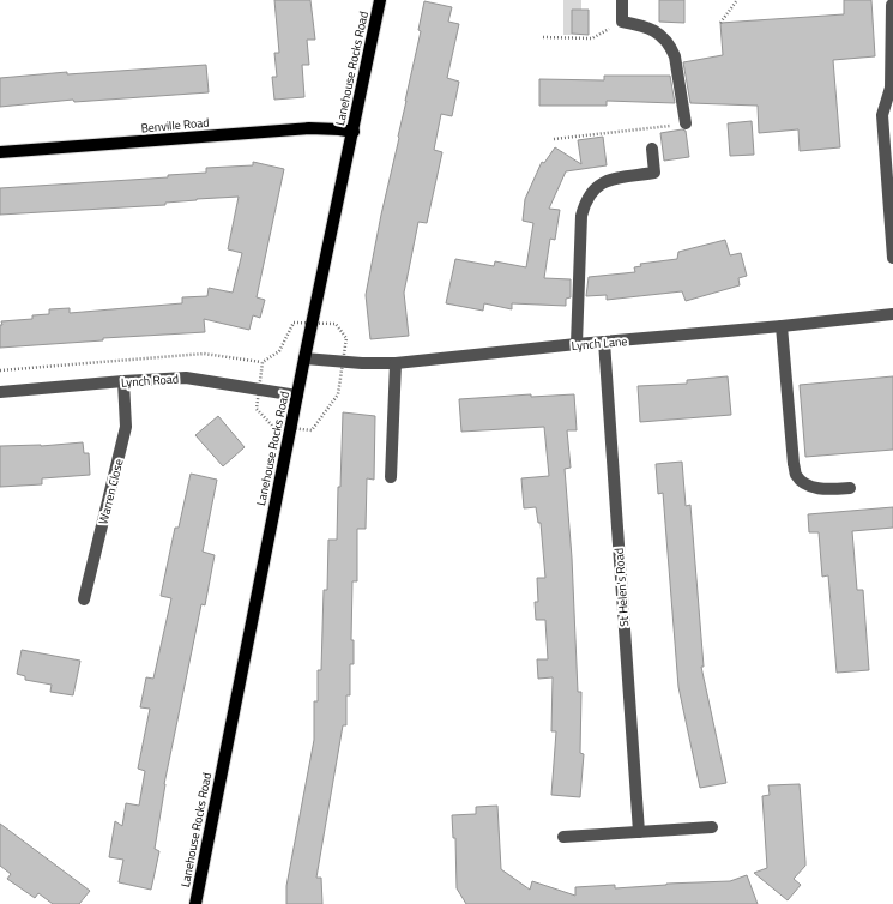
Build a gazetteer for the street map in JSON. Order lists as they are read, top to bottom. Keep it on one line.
{"streets":{"main road":["Lanehouse Rocks Road","Benville Road"],"street":["Lynch Lane","Lynch Road","Warren Close","St Helen's Road"]},"crossings":[["Lanehouse Rocks Road","Benville Road"],["Lanehouse Rocks Road","Lynch Lane"],["Lanehouse Rocks Road","Lynch Road"],["Lynch Lane","St Helen's Road"],["Lynch Road","Warren Close"]]}
